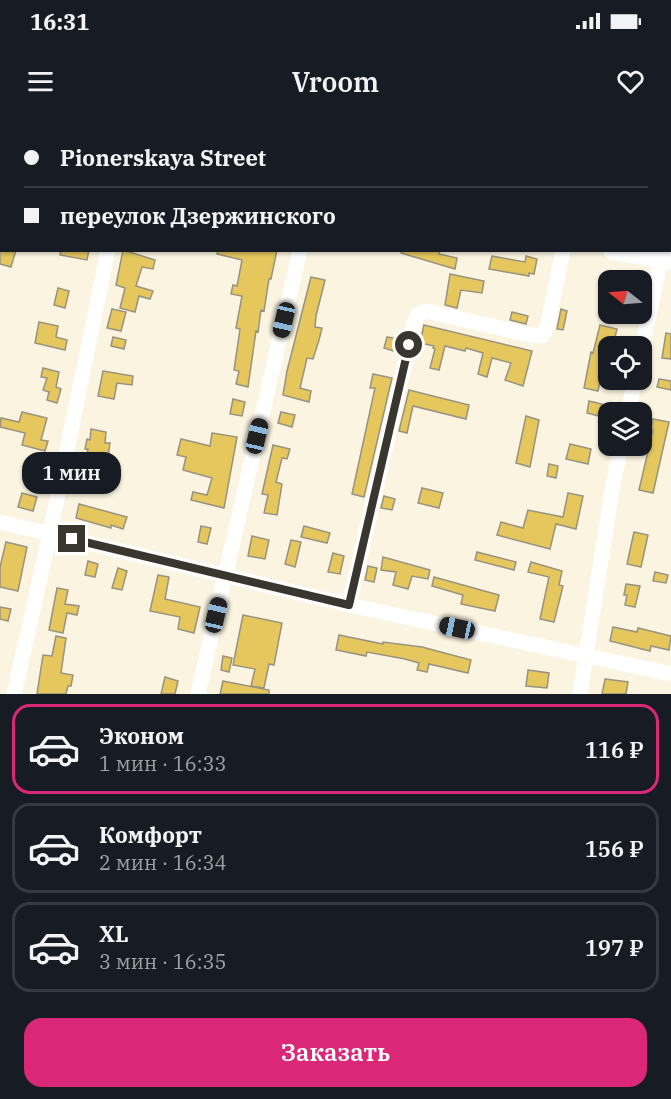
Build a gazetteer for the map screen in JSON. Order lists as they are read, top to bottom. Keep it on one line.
{"north":"left","page":{"status":"16:31","header":"Vroom","banner":["Pionerskaya Street","переулок Дзержинского"],"bubble":"1 мин","list":[{"name":"Эконом","note":"1 мин · 16:33","value":"116 ₽"},{"name":"Комфорт","note":"2 мин · 16:34","value":"156 ₽"},{"name":"XL","note":"3 мин · 16:35","value":"197 ₽"}],"buttons":"Заказать"}}
